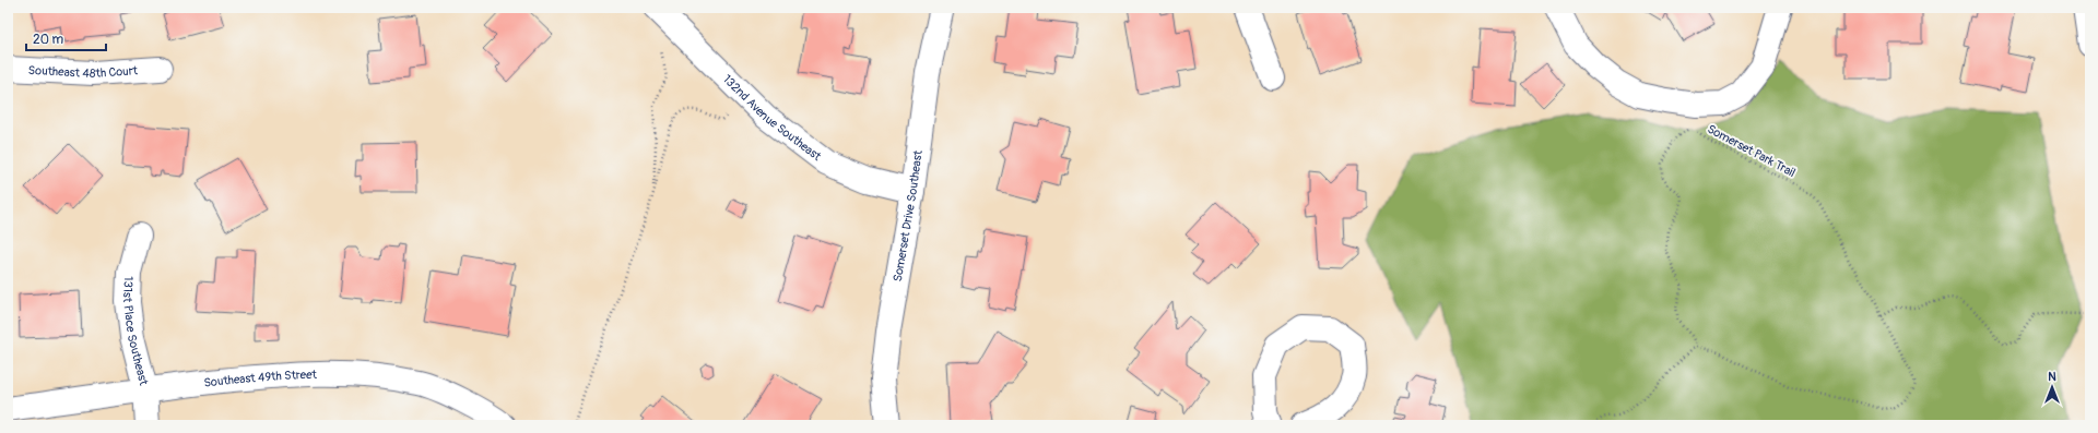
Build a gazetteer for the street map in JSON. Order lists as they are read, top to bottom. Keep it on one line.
{"streets":{"street":["Southeast 48th Court","132nd Avenue Southeast","Somerset Drive Southeast","131st Place Southeast","Southeast 49th Street"],"path":["Somerset Park Trail"]},"crossings":[["132nd Avenue Southeast","Somerset Drive Southeast"],["131st Place Southeast","Southeast 49th Street"]],"scale_bar":"20 m","north":"top"}
